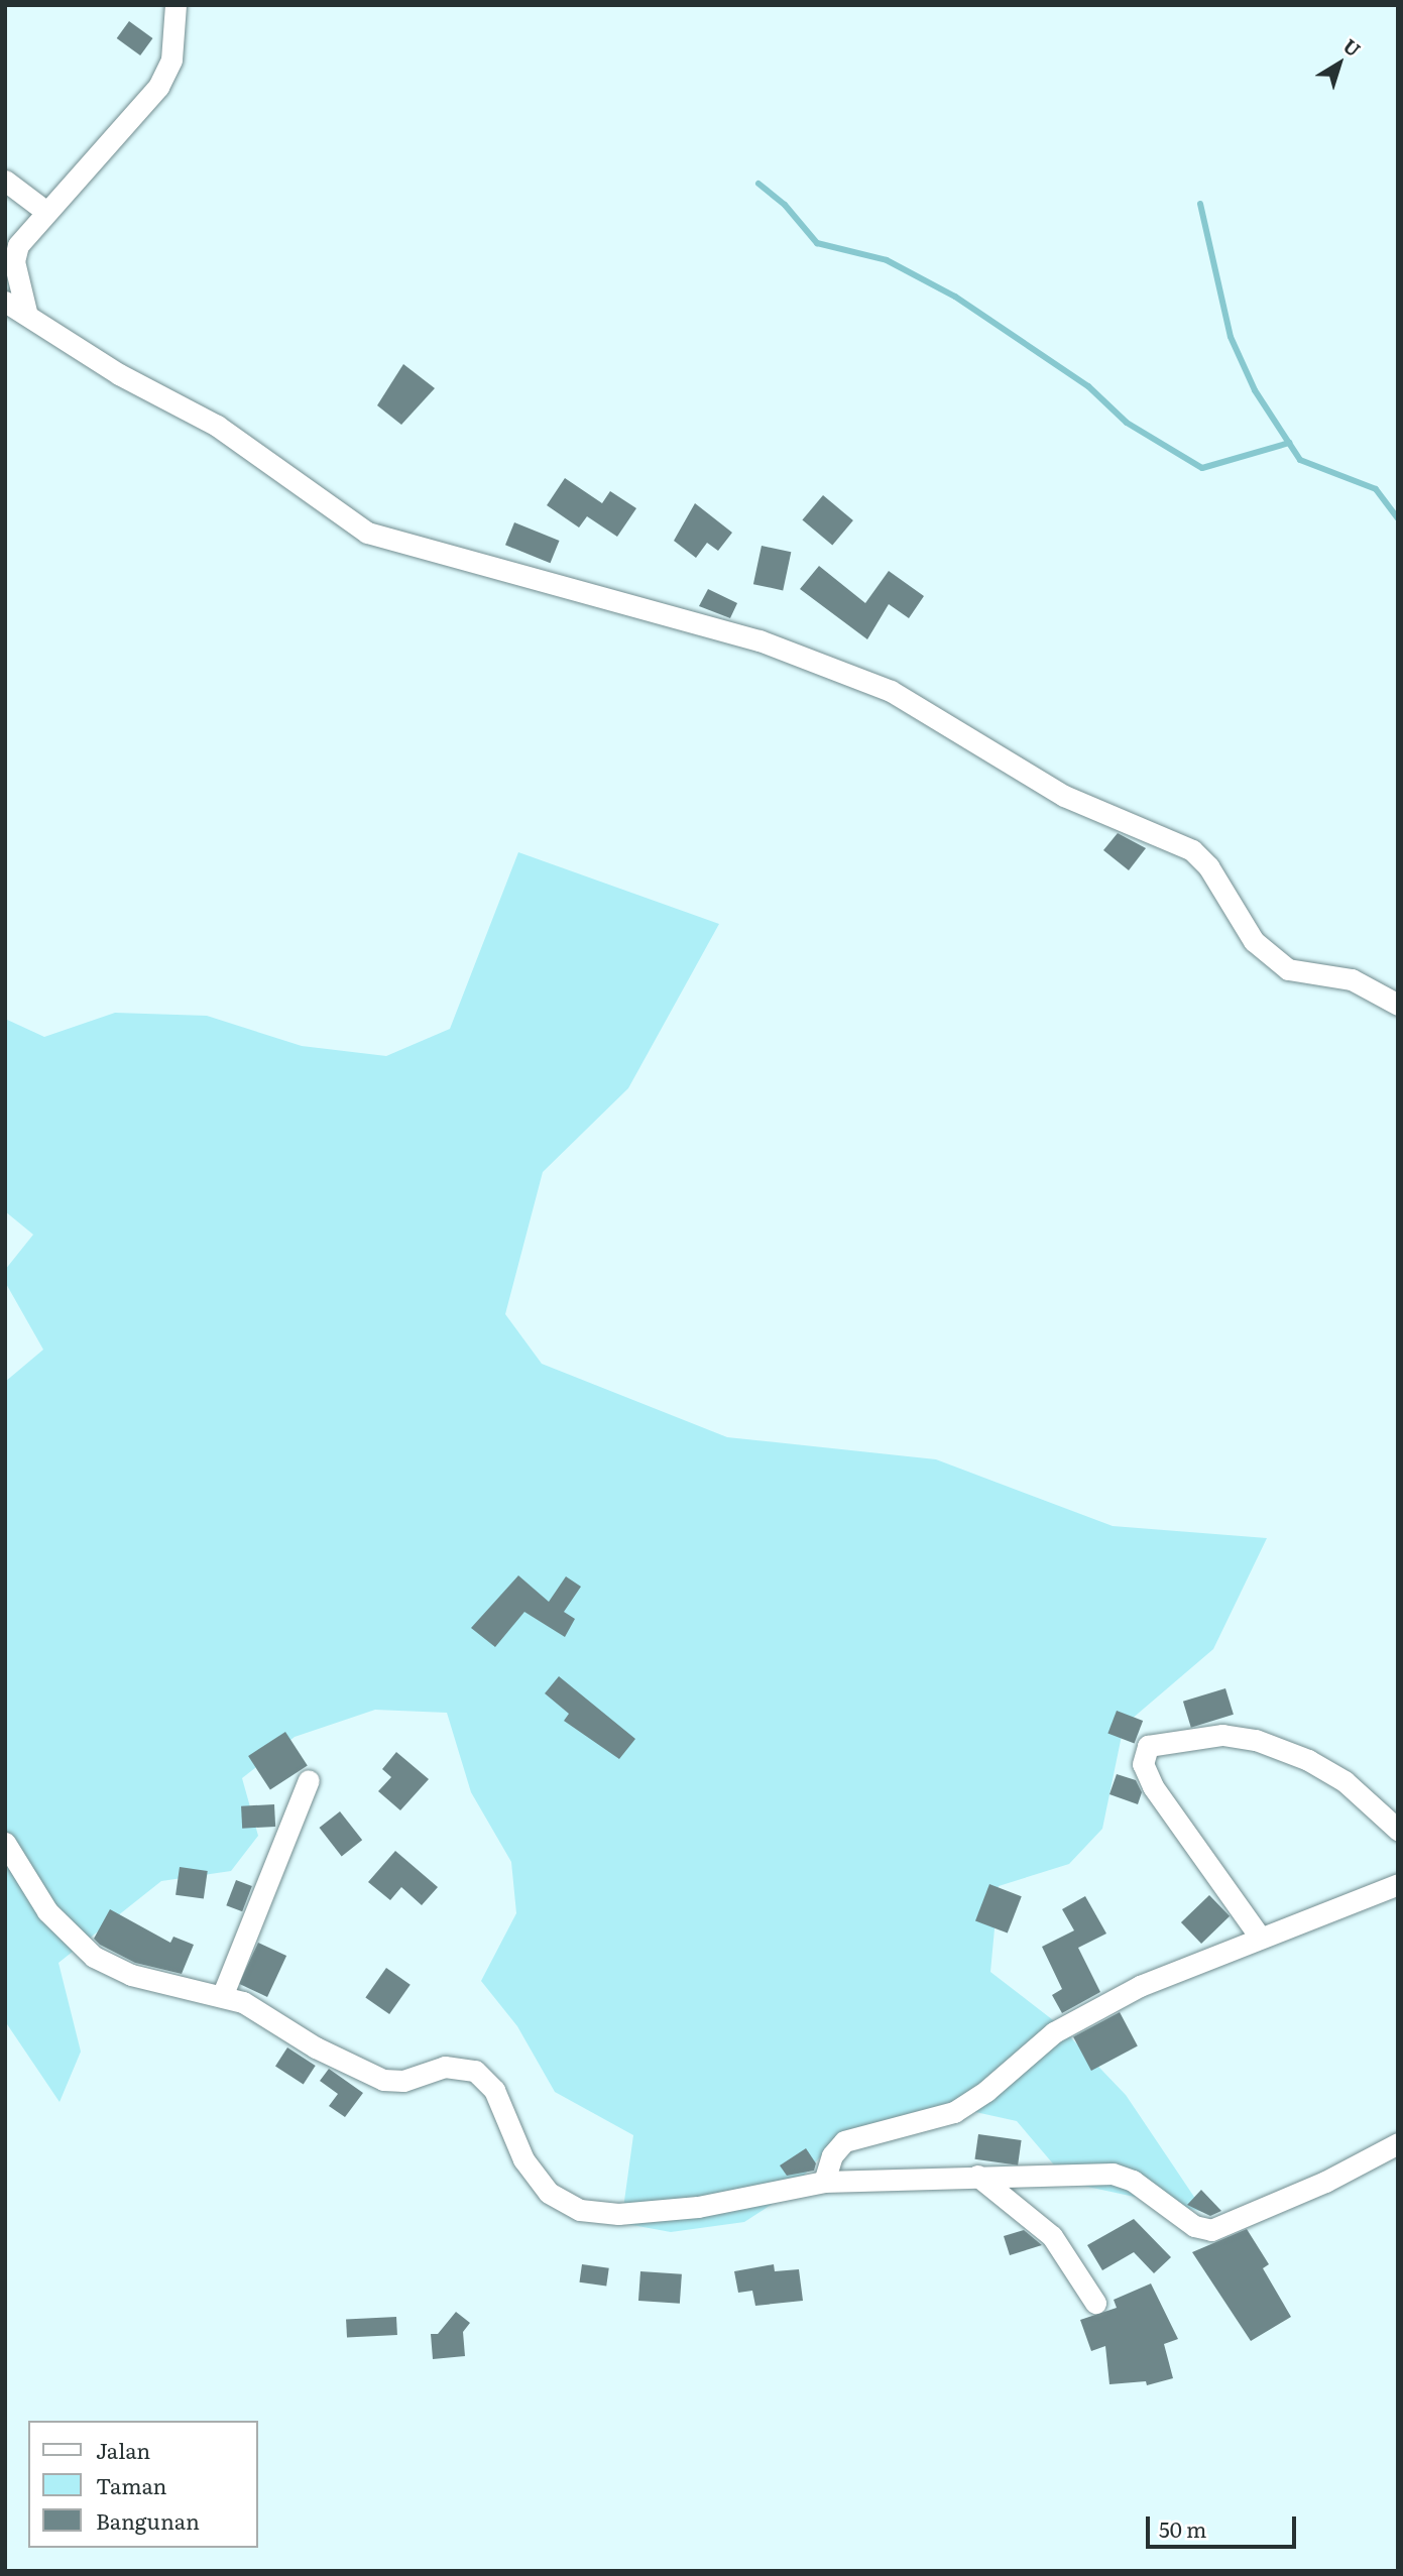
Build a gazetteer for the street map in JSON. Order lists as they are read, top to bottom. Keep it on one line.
{"legend":["Jalan","Taman","Bangunan"],"scale_bar":"50 m","north":"top right"}
